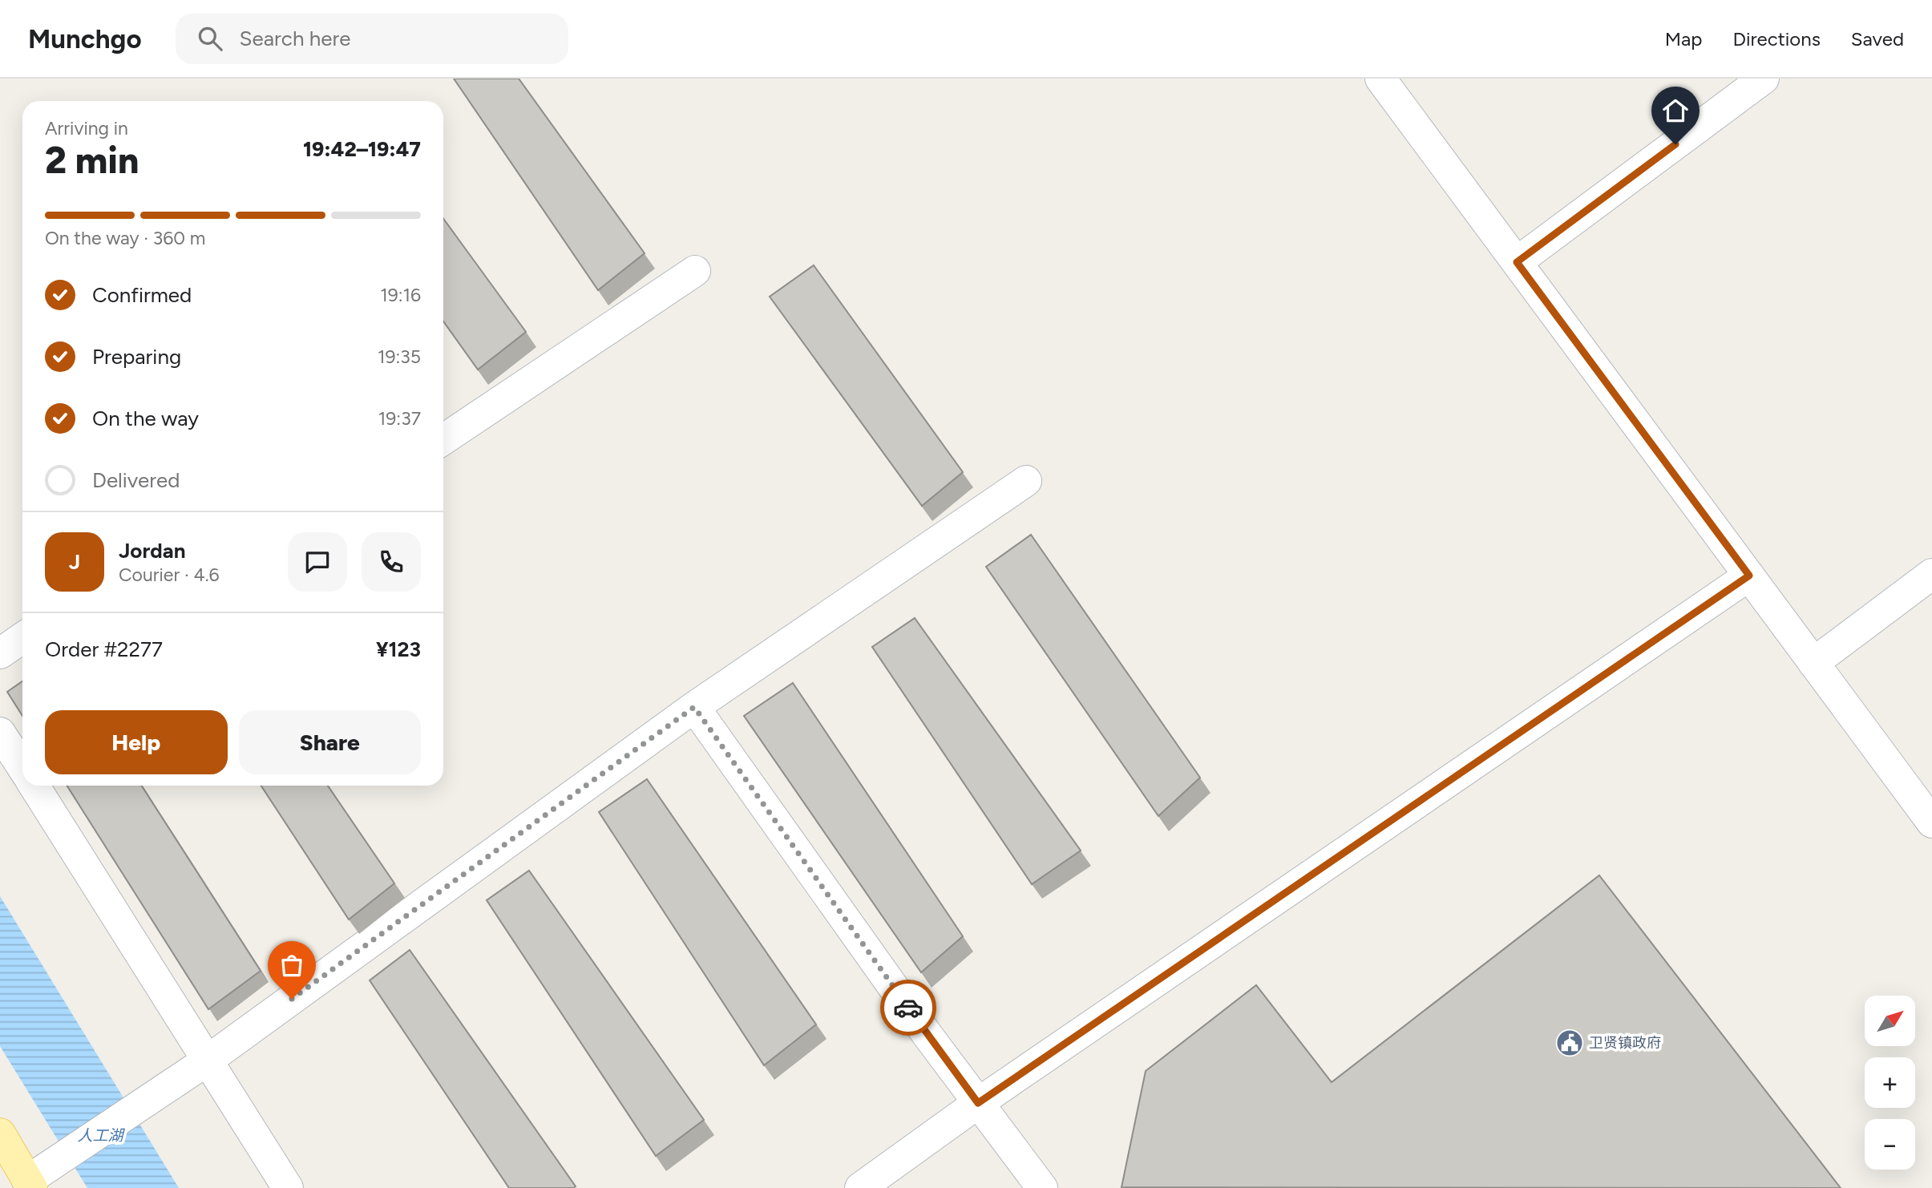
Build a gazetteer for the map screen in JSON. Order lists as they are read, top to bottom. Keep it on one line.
{"water":["人工湖"],"places":{"public building":["卫贤镇政府"]},"north":"top right","page":{"header":"Munchgo","search":"Search here","nav":["Map","Directions","Saved"],"heading":["2 min","Arriving in","19:42–19:47"],"panel":["Jordan","Courier · 4.6","Order #2277","¥123"],"bar":"On the way · 360 m","list":[["Confirmed","19:16"],["Preparing","19:35"],["On the way","19:37"],"Delivered"],"round":"J","buttons":["Help","Share"],"map_buttons":["+","−"]}}
